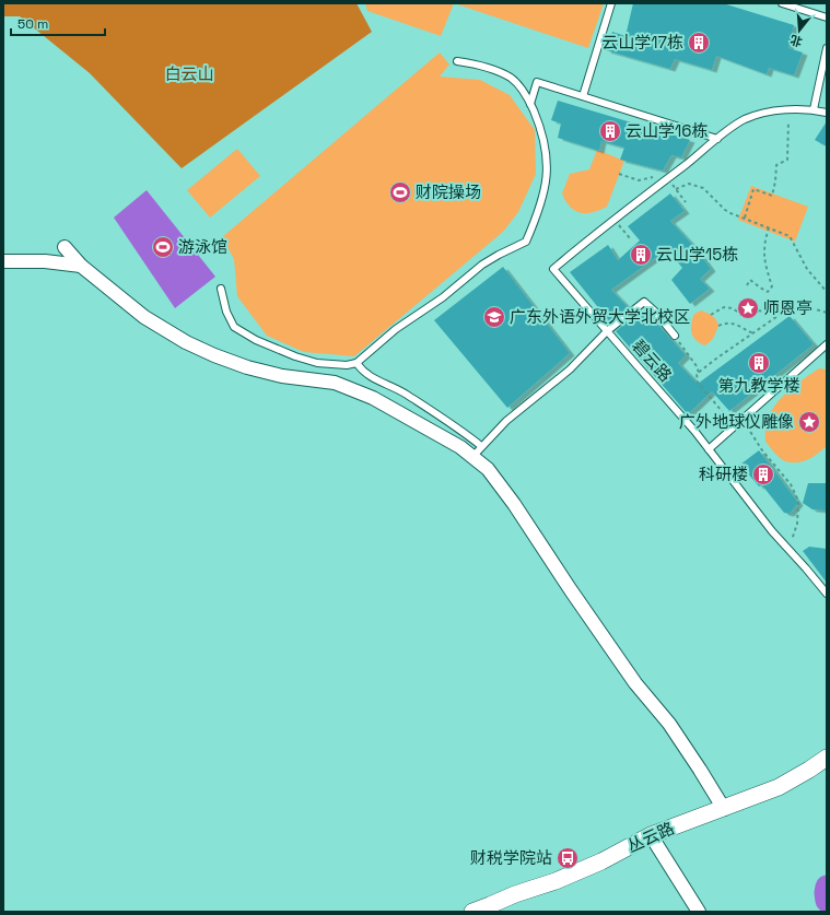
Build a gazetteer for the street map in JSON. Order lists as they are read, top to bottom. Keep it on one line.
{"streets":{"street":["丛云路"],"lane":["碧云路"]},"parks":["白云山"],"places":{"building":["云山学17栋","云山学16栋","云山学15栋","第九教学楼","科研楼"],"sports":["财院操场","游泳馆"],"place":["师恩亭","广外地球仪雕像"],"school or university":["广东外语外贸大学北校区"],"bus stop":["财税学院站"]},"scale_bar":"50 m","north":"bottom"}
